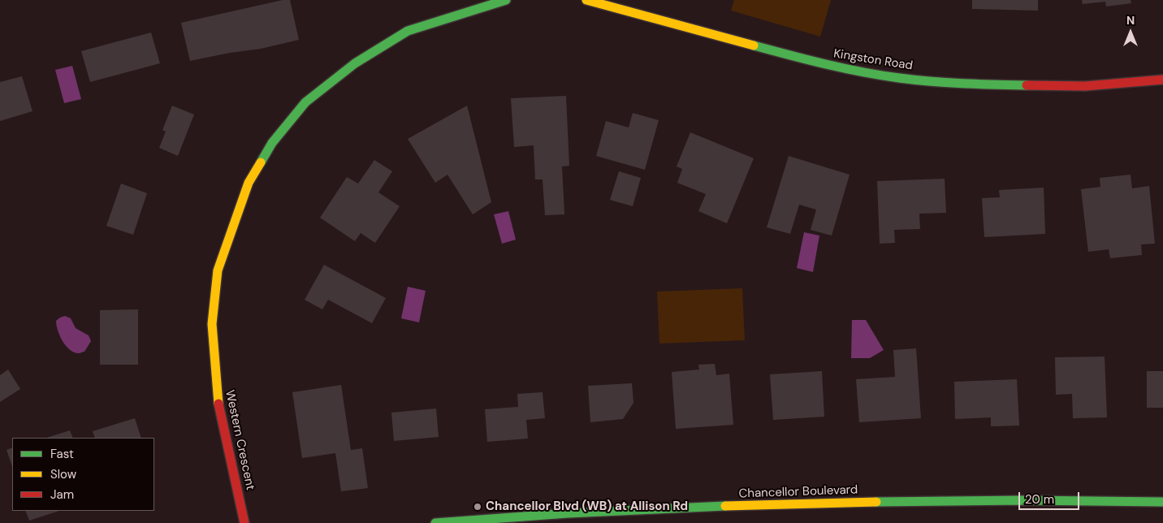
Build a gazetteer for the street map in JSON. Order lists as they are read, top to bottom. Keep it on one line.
{"streets":{"street":["Kingston Road","Western Crescent","Chancellor Boulevard"]},"places":["Chancellor Blvd (WB) at Allison Rd"],"legend":["Fast","Slow","Jam"],"scale_bar":"20 m","north":"top"}
